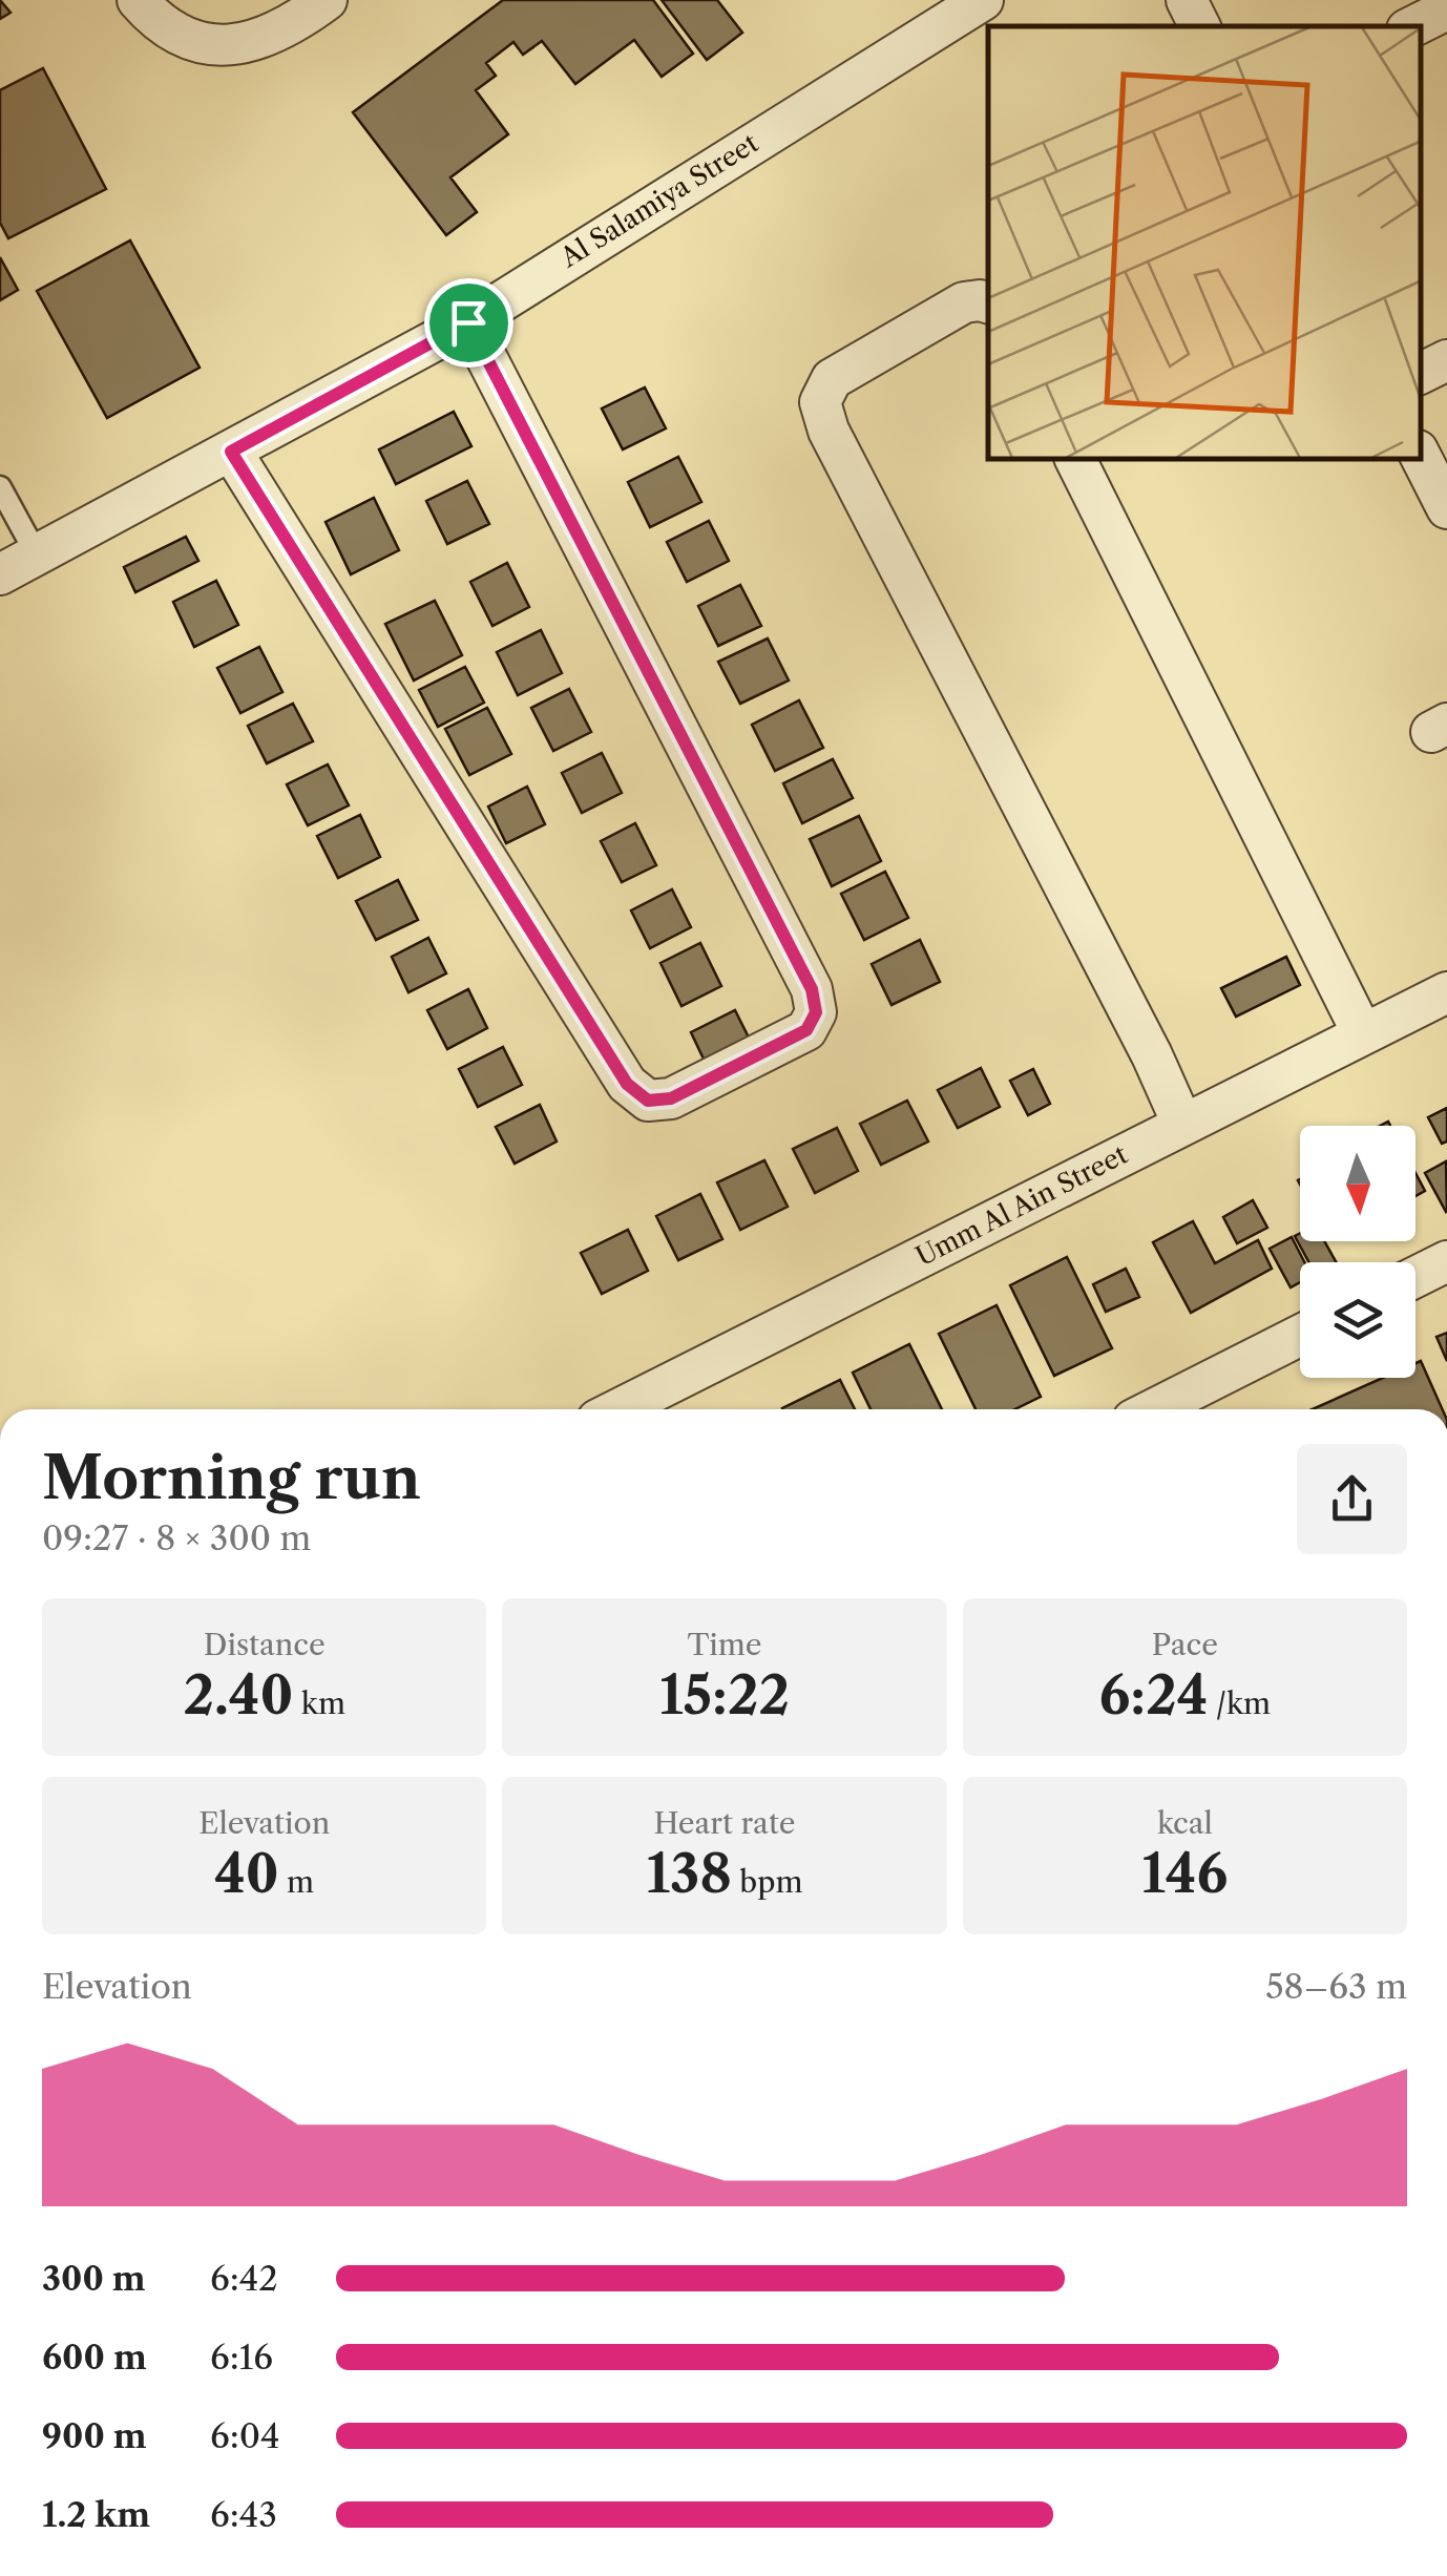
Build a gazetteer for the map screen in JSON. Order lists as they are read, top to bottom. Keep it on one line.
{"streets":{"street":["Al Salamiya Street","Umm Al Ain Street"]},"north":"bottom","page":{"heading":["Morning run","09:27 · 8 × 300 m"],"stats":[["Distance","2.40 km"],["Time","15:22"],["Pace","6:24 /km"],["Elevation","40 m"],["Heart rate","138 bpm"],["kcal","146"]],"chart":["Elevation","58–63 m"],"list":[{"name":"300 m","note":"6:42"},{"name":"600 m","note":"6:16"},{"name":"900 m","note":"6:04"},{"name":"1.2 km","note":"6:43"}]}}
